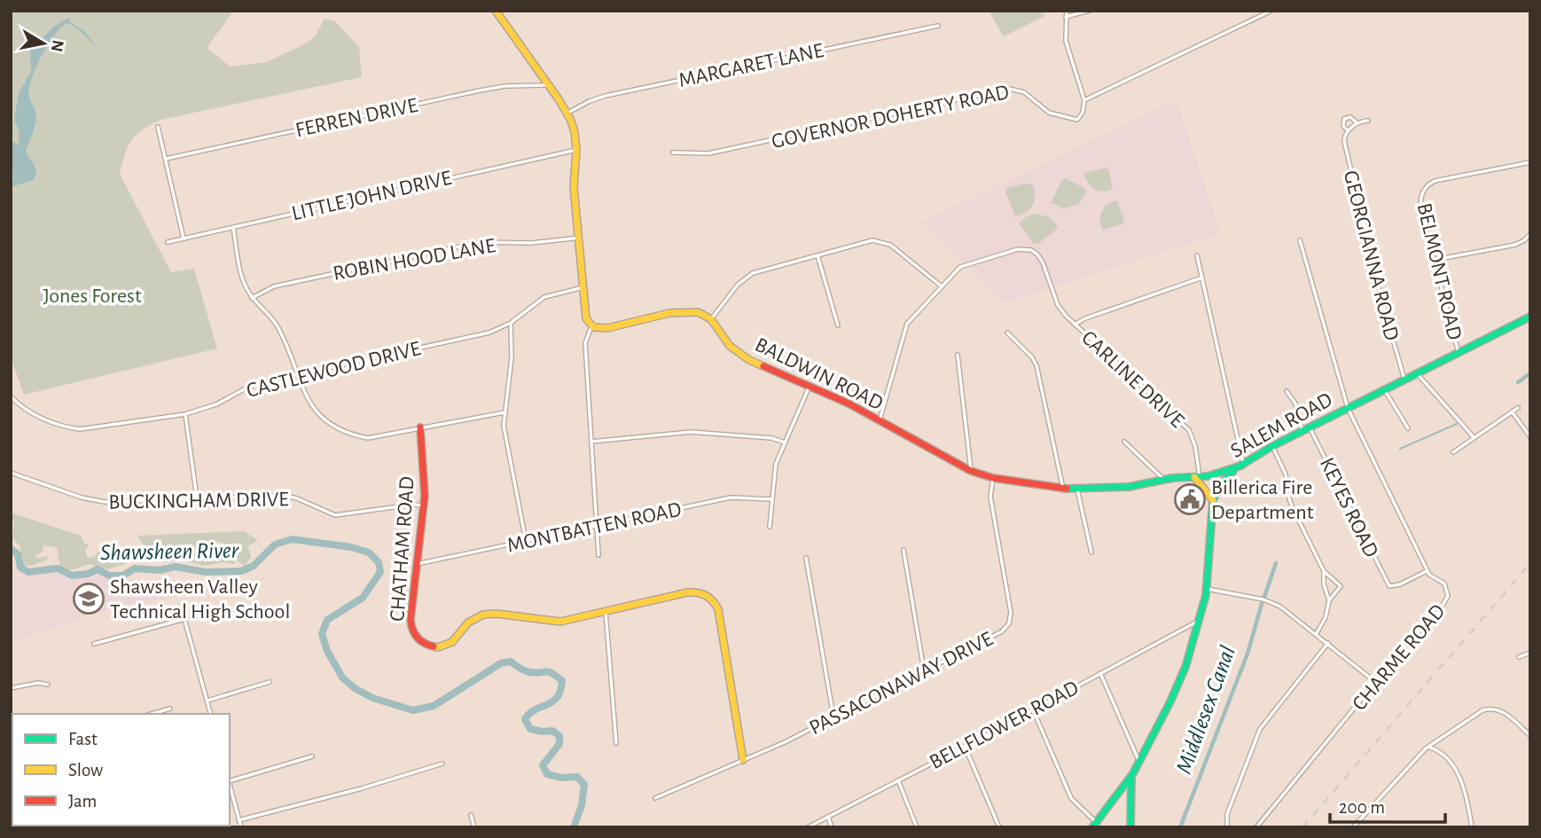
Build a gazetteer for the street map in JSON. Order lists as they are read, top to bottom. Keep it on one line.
{"streets":{"street":["MARGARET LANE","GOVERNOR DOHERTY ROAD","FERREN DRIVE","LITTLE JOHN DRIVE","GEORGIANNA ROAD","ROBIN HOOD LANE","BELMONT ROAD","CASTLEWOOD DRIVE","BALDWIN ROAD","CARLINE DRIVE","SALEM ROAD","BUCKINGHAM DRIVE","KEYES ROAD","MONTBATTEN ROAD","CHATHAM ROAD","CHARME ROAD","PASSACONAWAY DRIVE","BELLFLOWER ROAD"]},"crossings":[["GEORGIANNA ROAD","SALEM ROAD"],["BELMONT ROAD","SALEM ROAD"],["BALDWIN ROAD","CARLINE DRIVE"],["BALDWIN ROAD","SALEM ROAD"],["BALDWIN ROAD","PASSACONAWAY DRIVE"],["SALEM ROAD","KEYES ROAD"],["SALEM ROAD","CHARME ROAD"],["SALEM ROAD","BELLFLOWER ROAD"],["BUCKINGHAM DRIVE","CHATHAM ROAD"],["KEYES ROAD","CHARME ROAD"],["MONTBATTEN ROAD","CHATHAM ROAD"],["CHATHAM ROAD","PASSACONAWAY DRIVE"]],"water":["Shawsheen River","Middlesex Canal"],"parks":["Jones Forest"],"places":{"public building":["Billerica Fire Department"],"school or university":["Shawsheen Valley Technical High School"]},"legend":["Fast","Slow","Jam"],"scale_bar":"200 m","north":"right"}
